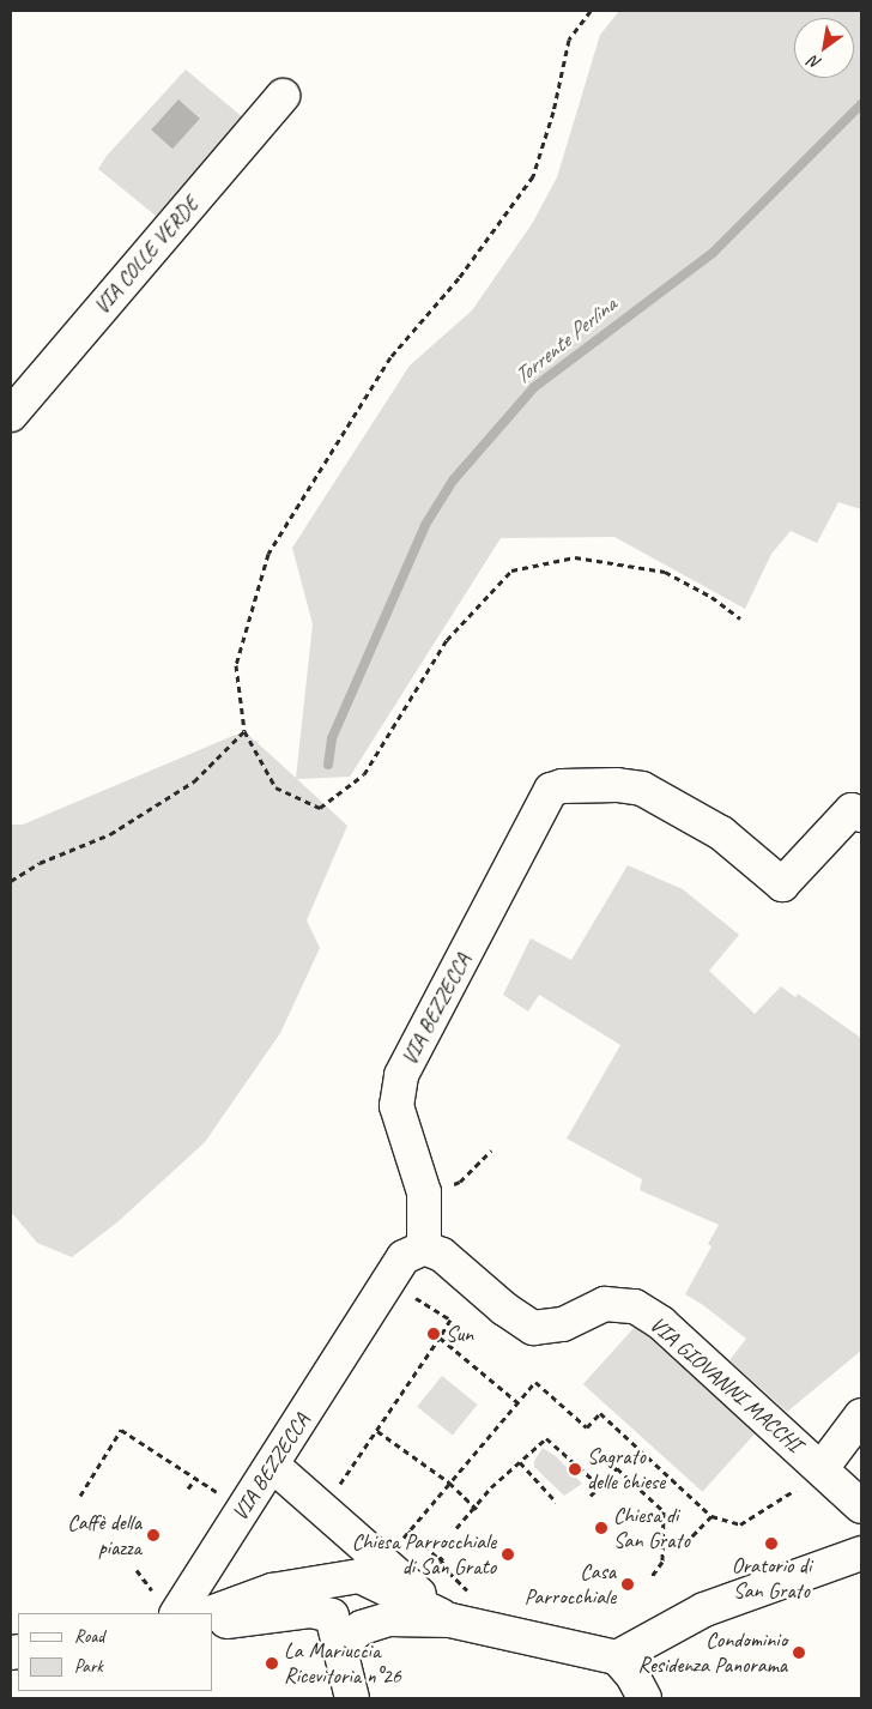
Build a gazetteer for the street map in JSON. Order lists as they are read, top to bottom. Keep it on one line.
{"streets":{"street":["VIA COLLE VERDE","VIA BEZZECCA","VIA GIOVANNI MACCHI"]},"crossings":[["VIA BEZZECCA","VIA GIOVANNI MACCHI"]],"water":["Torrente Perlina"],"places":["Sun","Sagrato delle chiese","Chiesa di San Grato","Caffè della piazza","Oratorio di San Grato","Chiesa Parrocchiale di San Grato","Casa Parrocchiale","Condominio Residenza Panorama","La Mariuccia Ricevitoria n°26"],"legend":["Road","Park"],"north":"bottom left"}
